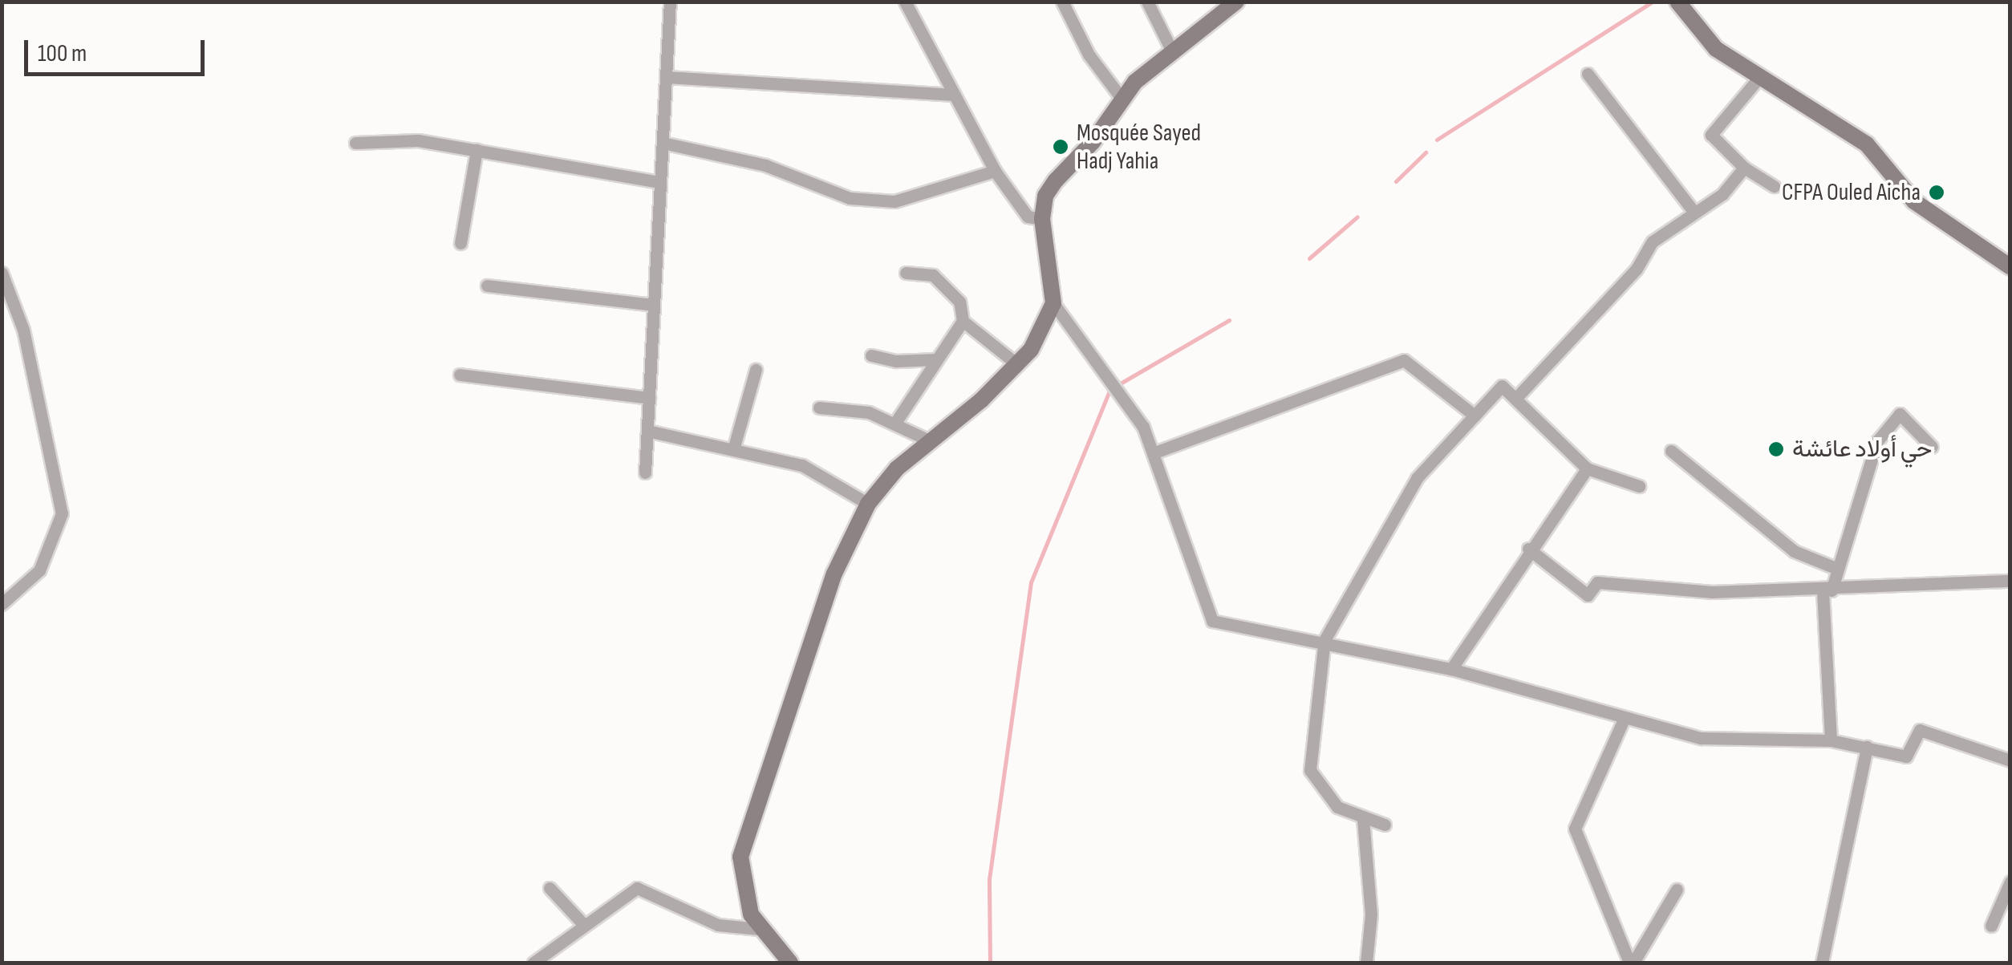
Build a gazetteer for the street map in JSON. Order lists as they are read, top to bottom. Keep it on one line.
{"places":["Mosquée Sayed Hadj Yahia","CFPA Ouled Aicha","حي أولاد عائشة"],"scale_bar":"100 m"}
